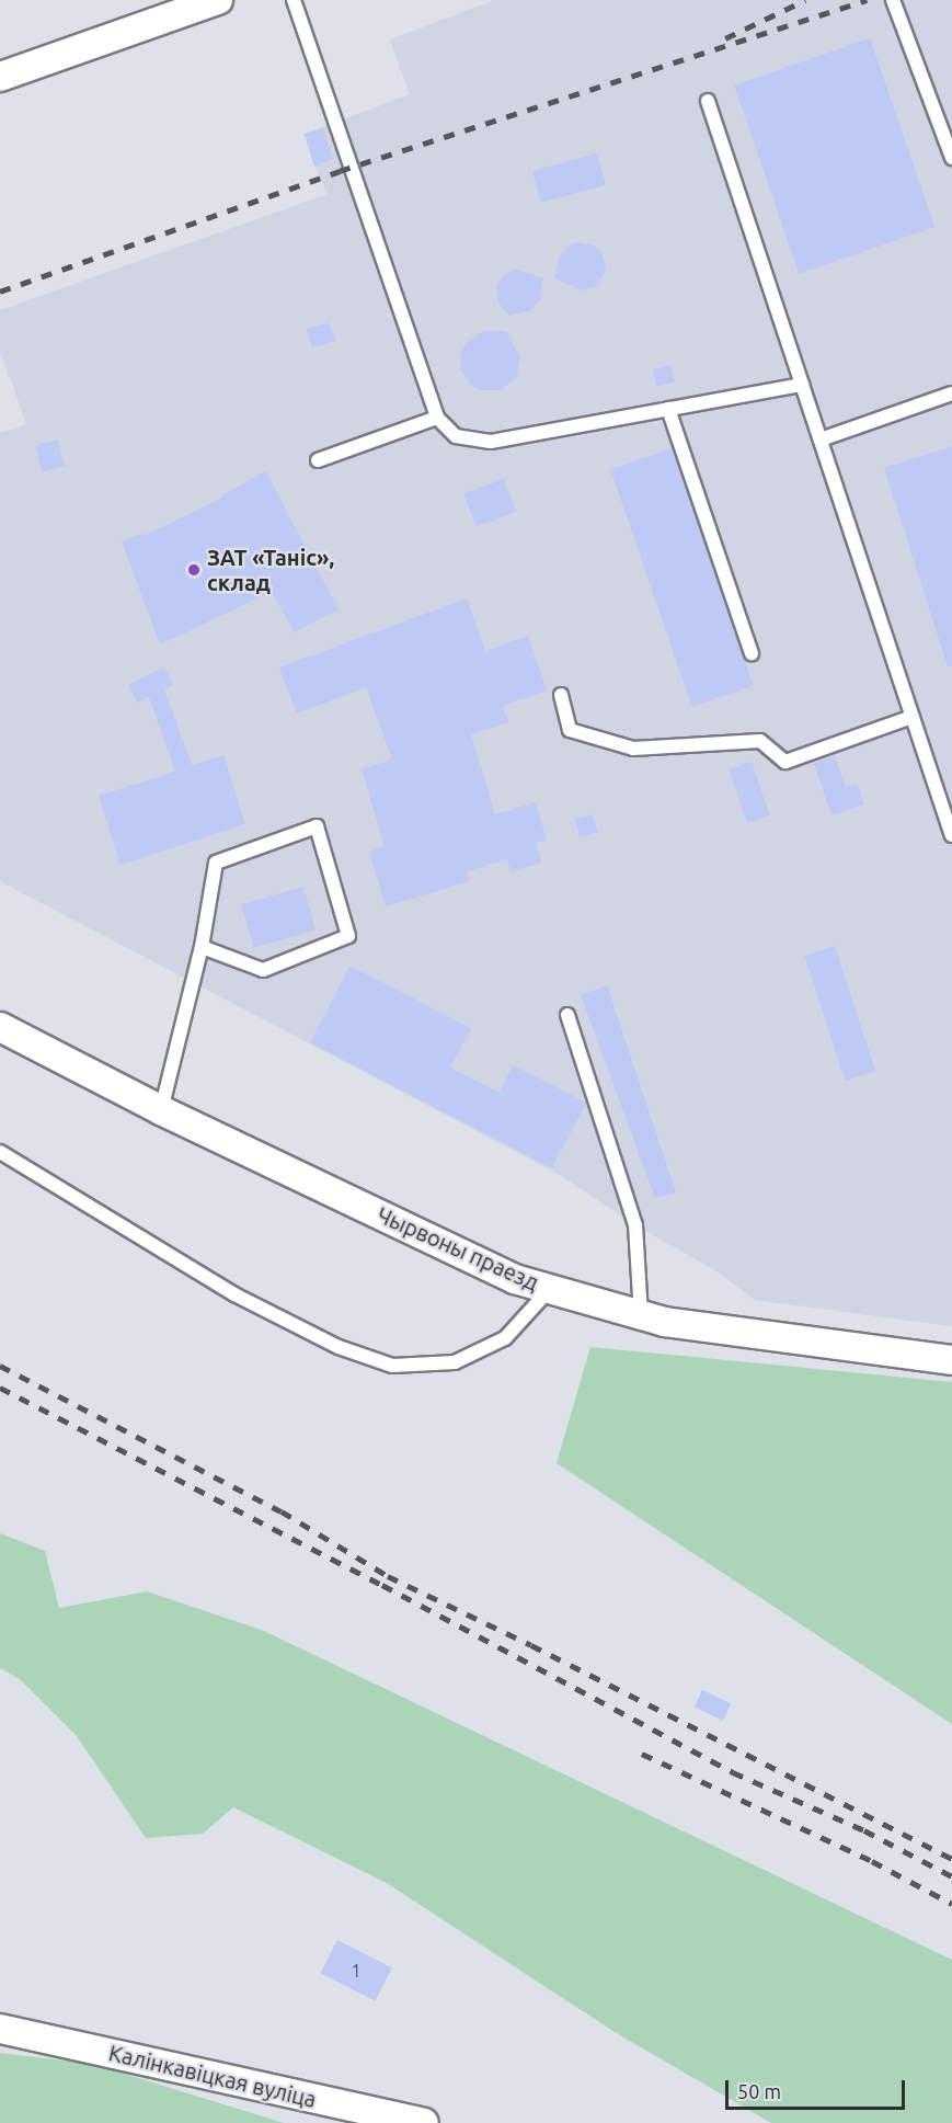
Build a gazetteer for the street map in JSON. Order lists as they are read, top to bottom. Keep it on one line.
{"streets":{"street":["Чырвоны праезд","Калінкавіцкая вуліца"]},"places":["ЗАТ «Таніс», склад"],"house_numbers":["1"],"scale_bar":"50 m"}
